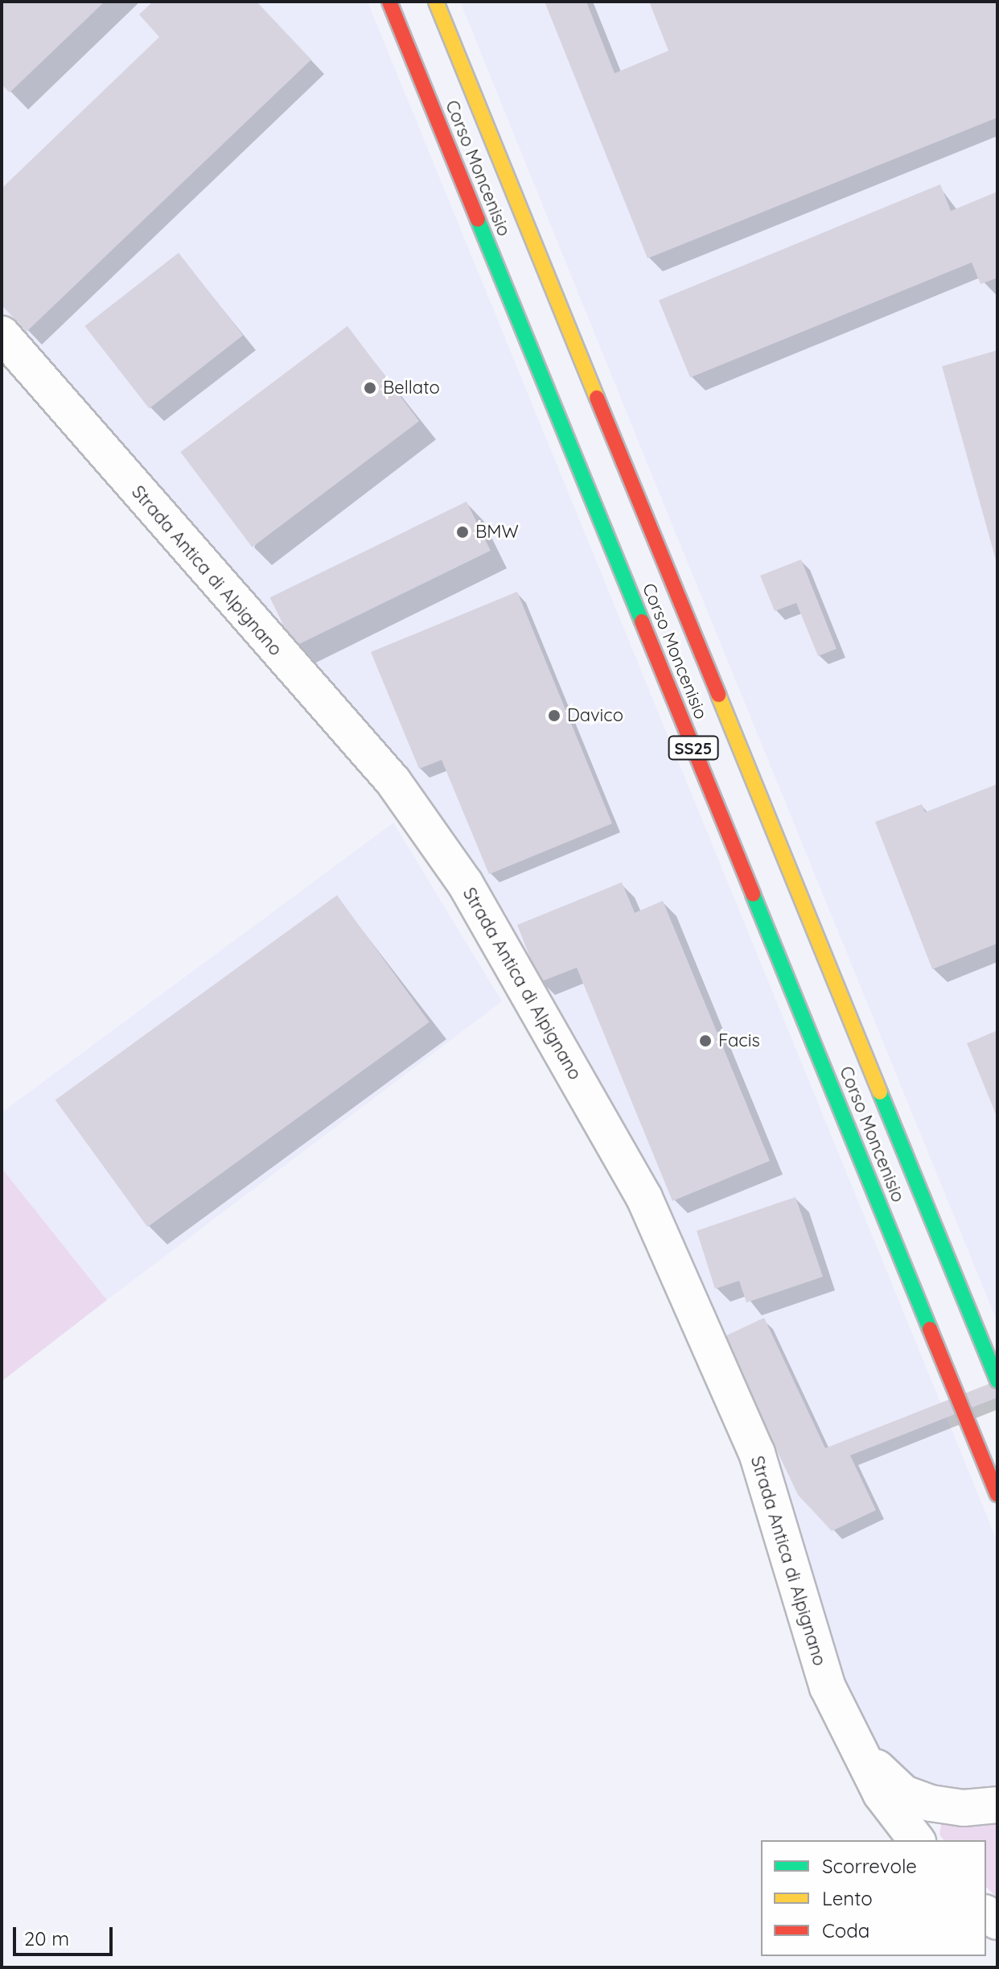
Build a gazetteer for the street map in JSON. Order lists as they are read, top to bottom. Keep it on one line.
{"streets":{"main road":["Corso Moncenisio","SS25"],"street":["Strada Antica di Alpignano"]},"places":["Bellato","BMW","Davico","Facis"],"legend":["Scorrevole","Lento","Coda"],"scale_bar":"20 m"}
